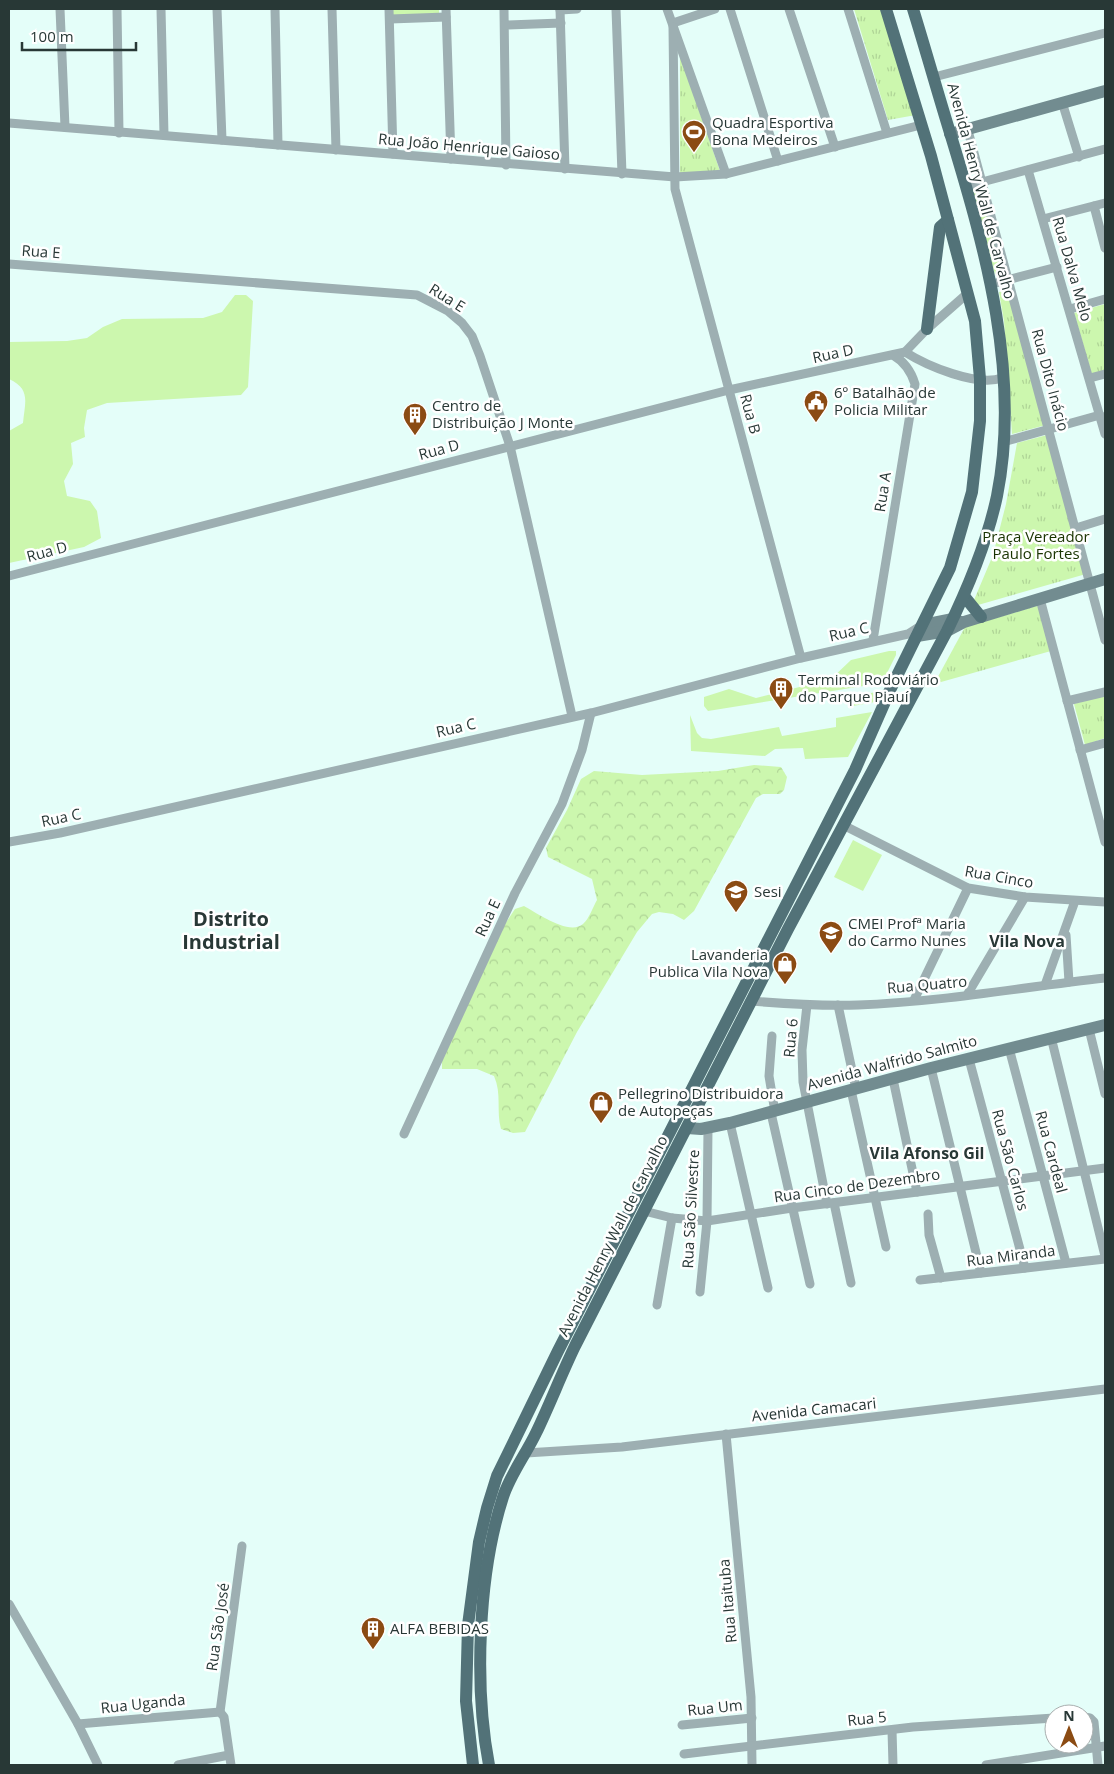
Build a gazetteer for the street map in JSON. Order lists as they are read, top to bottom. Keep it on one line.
{"streets":{"main road":["Avenida Henry Wall de Carvalho"],"street":["Rua João Henrique Gaioso","Rua E","Rua Dalva Melo","Rua D","Rua Dito Inácio","Rua B","Rua A","Rua C","Rua Cinco","Rua Quatro","Rua 6","Avenida Walfrido Salmito","Rua Cardeal","Rua São Carlos","Rua Cinco de Dezembro","Rua São Silvestre","Rua Miranda","Avenida Camacari","Rua Itaituba","Rua São José","Rua Uganda","Rua Um","Rua 5"]},"crossings":[["Rua João Henrique Gaioso","Avenida Henry Wall de Carvalho"],["Rua João Henrique Gaioso","Rua B"],["Avenida Henry Wall de Carvalho","Rua C"],["Avenida Henry Wall de Carvalho","Rua Cinco"],["Avenida Henry Wall de Carvalho","Rua Quatro"],["Avenida Henry Wall de Carvalho","Avenida Walfrido Salmito"],["Avenida Henry Wall de Carvalho","Rua Cinco de Dezembro"],["Avenida Henry Wall de Carvalho","Avenida Camacari"],["Rua E","Rua D"],["Rua E","Rua C"],["Rua D","Rua B"],["Rua D","Rua A"],["Rua B","Rua C"],["Rua A","Rua C"],["Rua Quatro","Rua 6"],["Rua 6","Avenida Walfrido Salmito"],["Rua 6","Rua Cinco de Dezembro"],["Avenida Walfrido Salmito","Rua Cardeal"],["Avenida Walfrido Salmito","Rua São Carlos"],["Avenida Walfrido Salmito","Rua São Silvestre"],["Rua Cardeal","Rua Cinco de Dezembro"],["Rua Cardeal","Rua Miranda"],["Rua São Carlos","Rua Cinco de Dezembro"],["Rua São Carlos","Rua Miranda"],["Rua Cinco de Dezembro","Rua São Silvestre"],["Avenida Camacari","Rua Itaituba"],["Rua Itaituba","Rua Um"],["Rua Itaituba","Rua 5"],["Rua São José","Rua Uganda"]],"districts":["Distrito Industrial","Vila Nova","Vila Afonso Gil"],"parks":["Praça Vereador Paulo Fortes"],"places":{"sports":["Quadra Esportiva Bona Medeiros"],"public building":["6º Batalhão de Policia Militar"],"building":["Centro de Distribuição J Monte","Terminal Rodoviário do Parque Piauí","ALFA BEBIDAS"],"school or university":["Sesi","CMEI Profª Maria do Carmo Nunes"],"shop":["Lavanderia Publica Vila Nova","Pellegrino Distribuidora de Autopeças"]},"scale_bar":"100 m","north":"top"}
